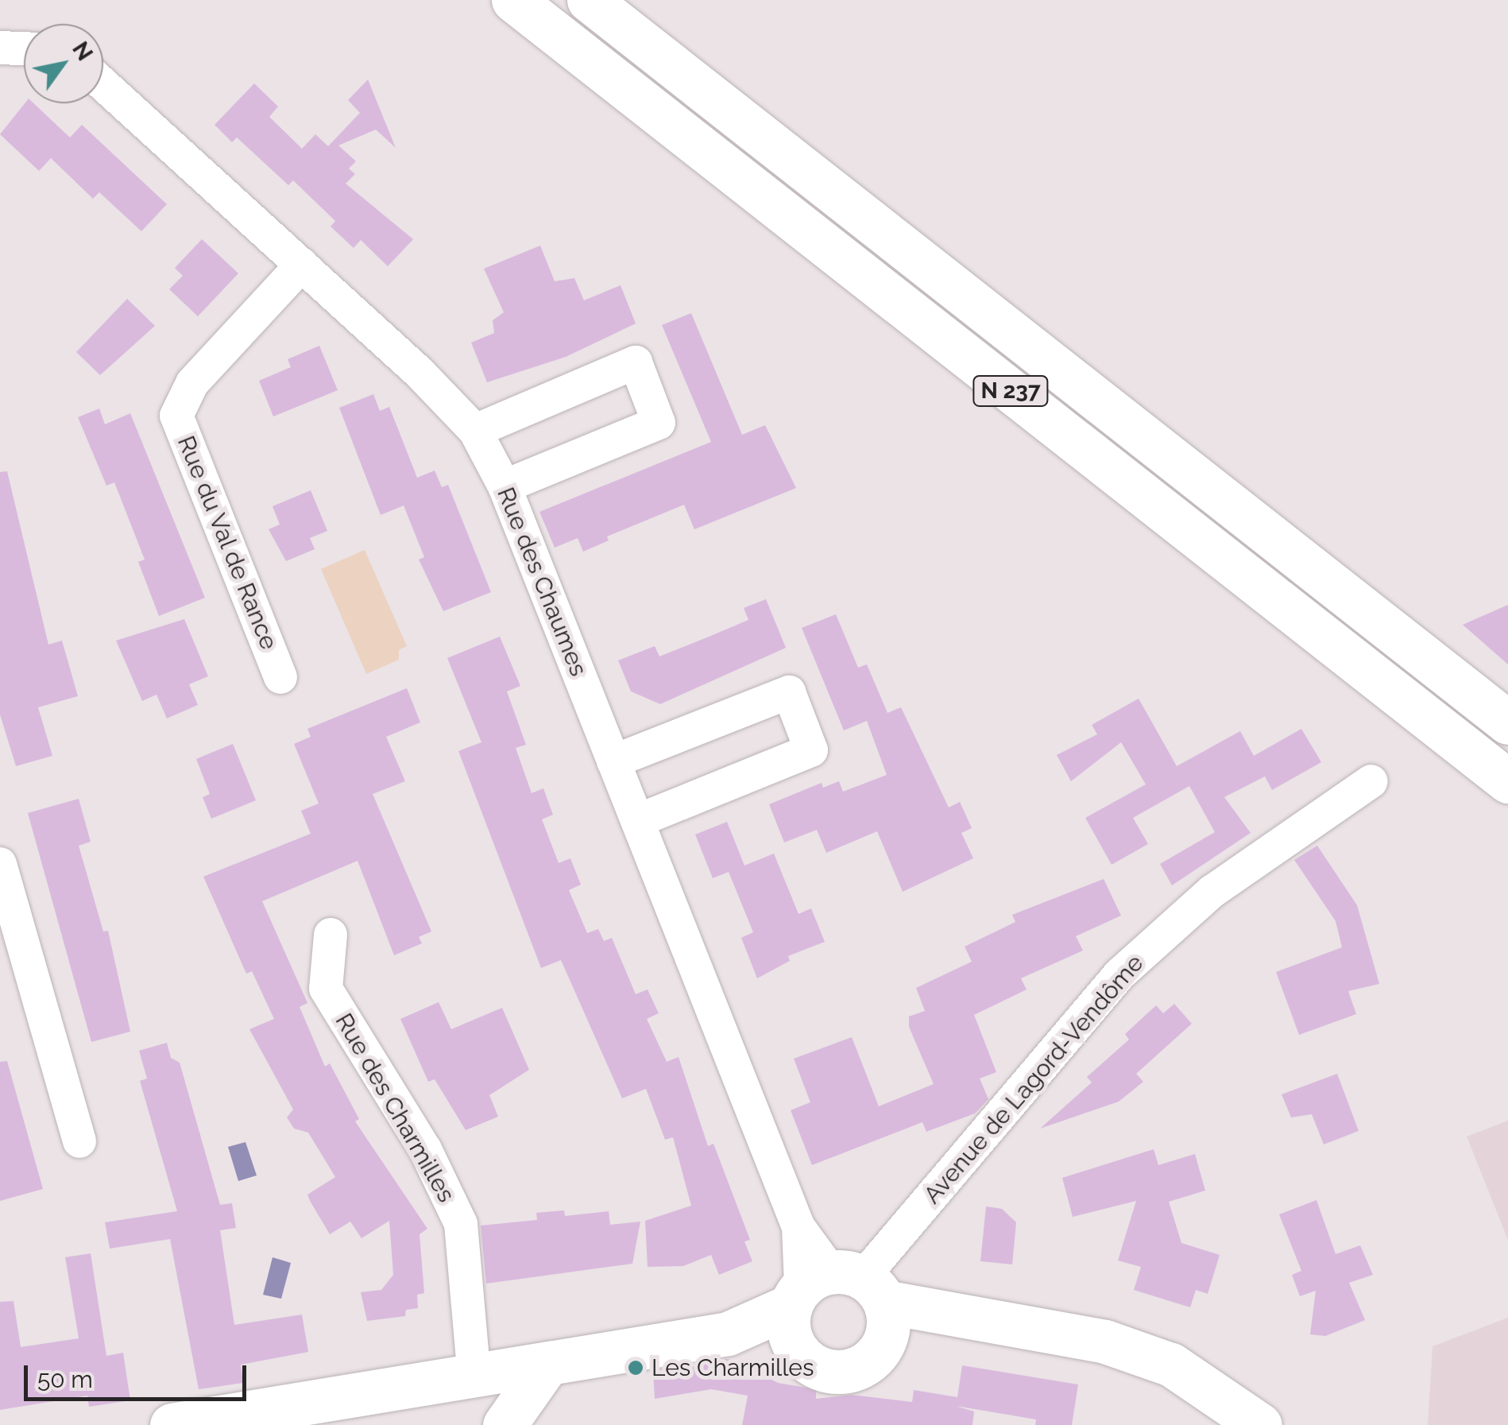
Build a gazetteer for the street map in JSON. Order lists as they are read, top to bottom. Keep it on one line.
{"streets":{"main road":["N 237","Avenue de Lagord-Vendôme"],"street":["Rue du Val de Rance","Rue des Chaumes","Rue des Charmilles"]},"crossings":[["Rue du Val de Rance","Rue des Chaumes"],["Rue des Chaumes","Avenue de Lagord-Vendôme"],["Avenue de Lagord-Vendôme","Rue des Charmilles"]],"places":["Les Charmilles"],"scale_bar":"50 m","north":"top right"}
